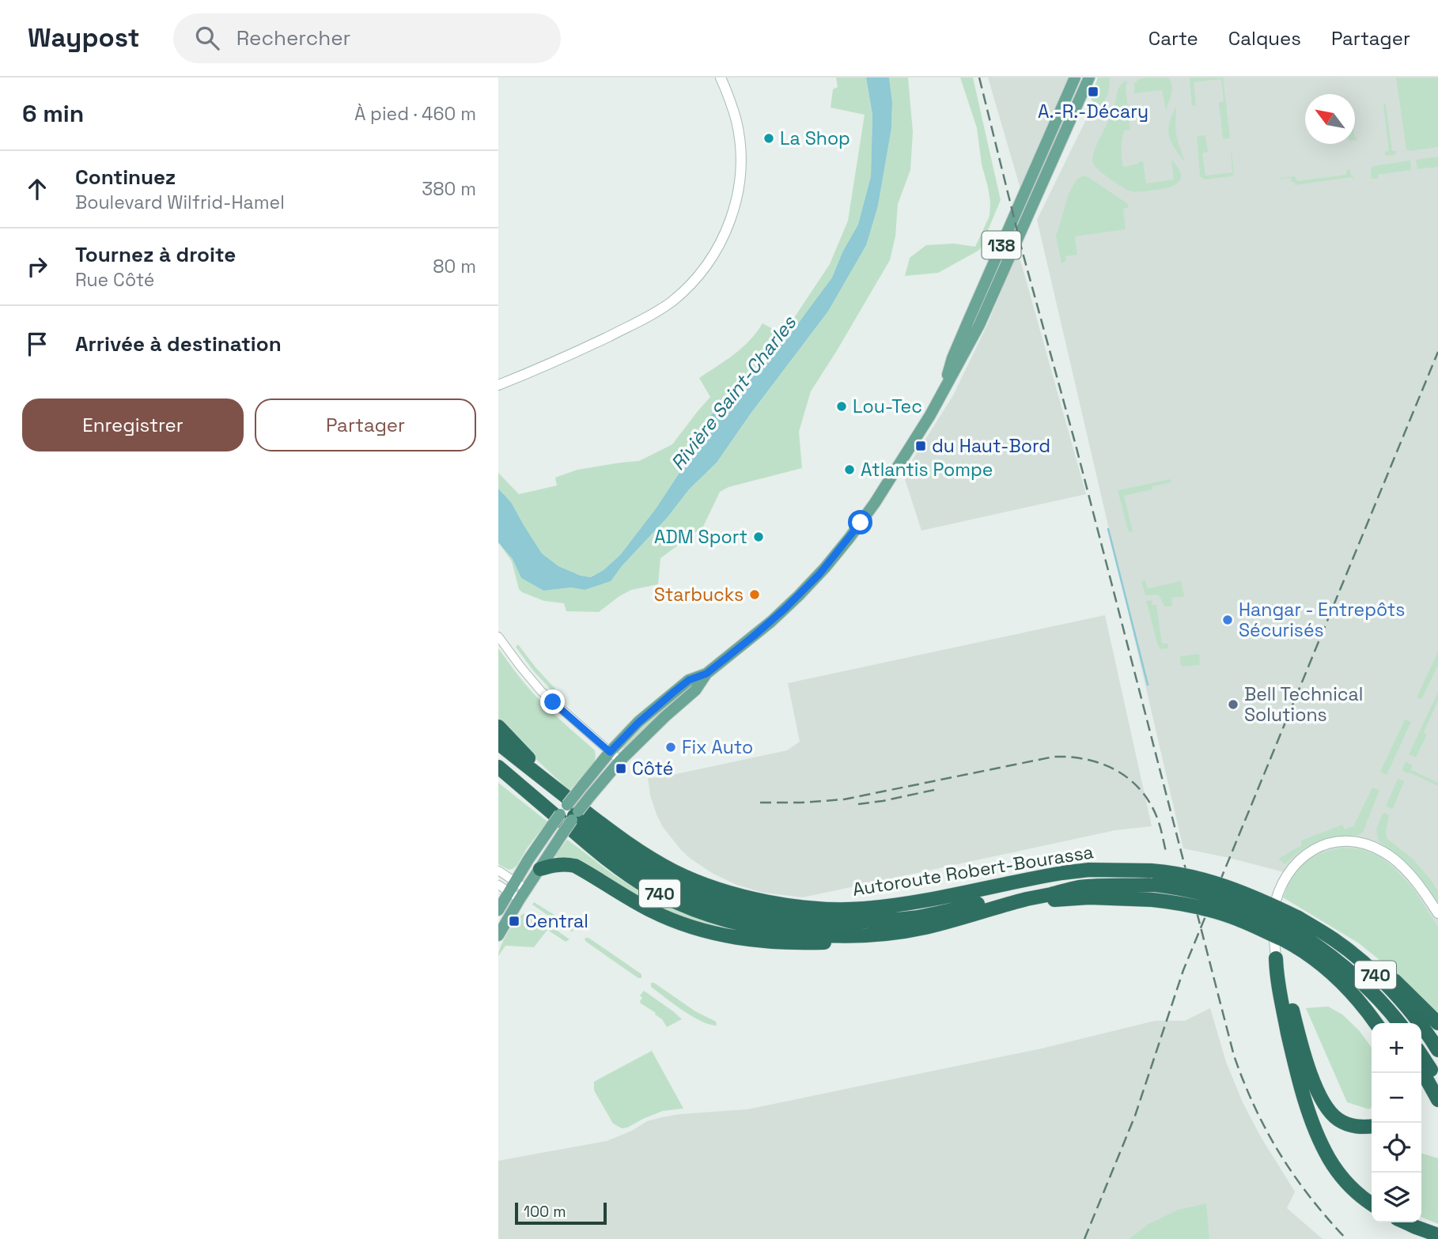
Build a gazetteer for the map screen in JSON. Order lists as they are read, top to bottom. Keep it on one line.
{"streets":{"highway":["Autoroute Robert-Bourassa","740"],"main road":["138"]},"water":["Rivière Saint-Charles"],"places":{"transit":["A.-R.-Décary","du Haut-Bord","Côté","Central"],"other":["La Shop","Lou-Tec","Atlantis Pompe","ADM Sport","Starbucks","Hangar - Entrepôts Sécurisés","Bell Technical Solutions","Fix Auto"]},"scale_bar":"100 m","north":"top left","page":{"header":"Waypost","search":"Rechercher","nav":["Carte","Calques","Partager"],"heading":["6 min","À pied · 460 m"],"list":[["Continuez","Boulevard Wilfrid-Hamel","380 m"],["Tournez à droite","Rue Côté","80 m"],"Arrivée à destination"],"buttons":["Enregistrer","Partager"],"map_buttons":["+","−"],"scale":"100 m"}}
